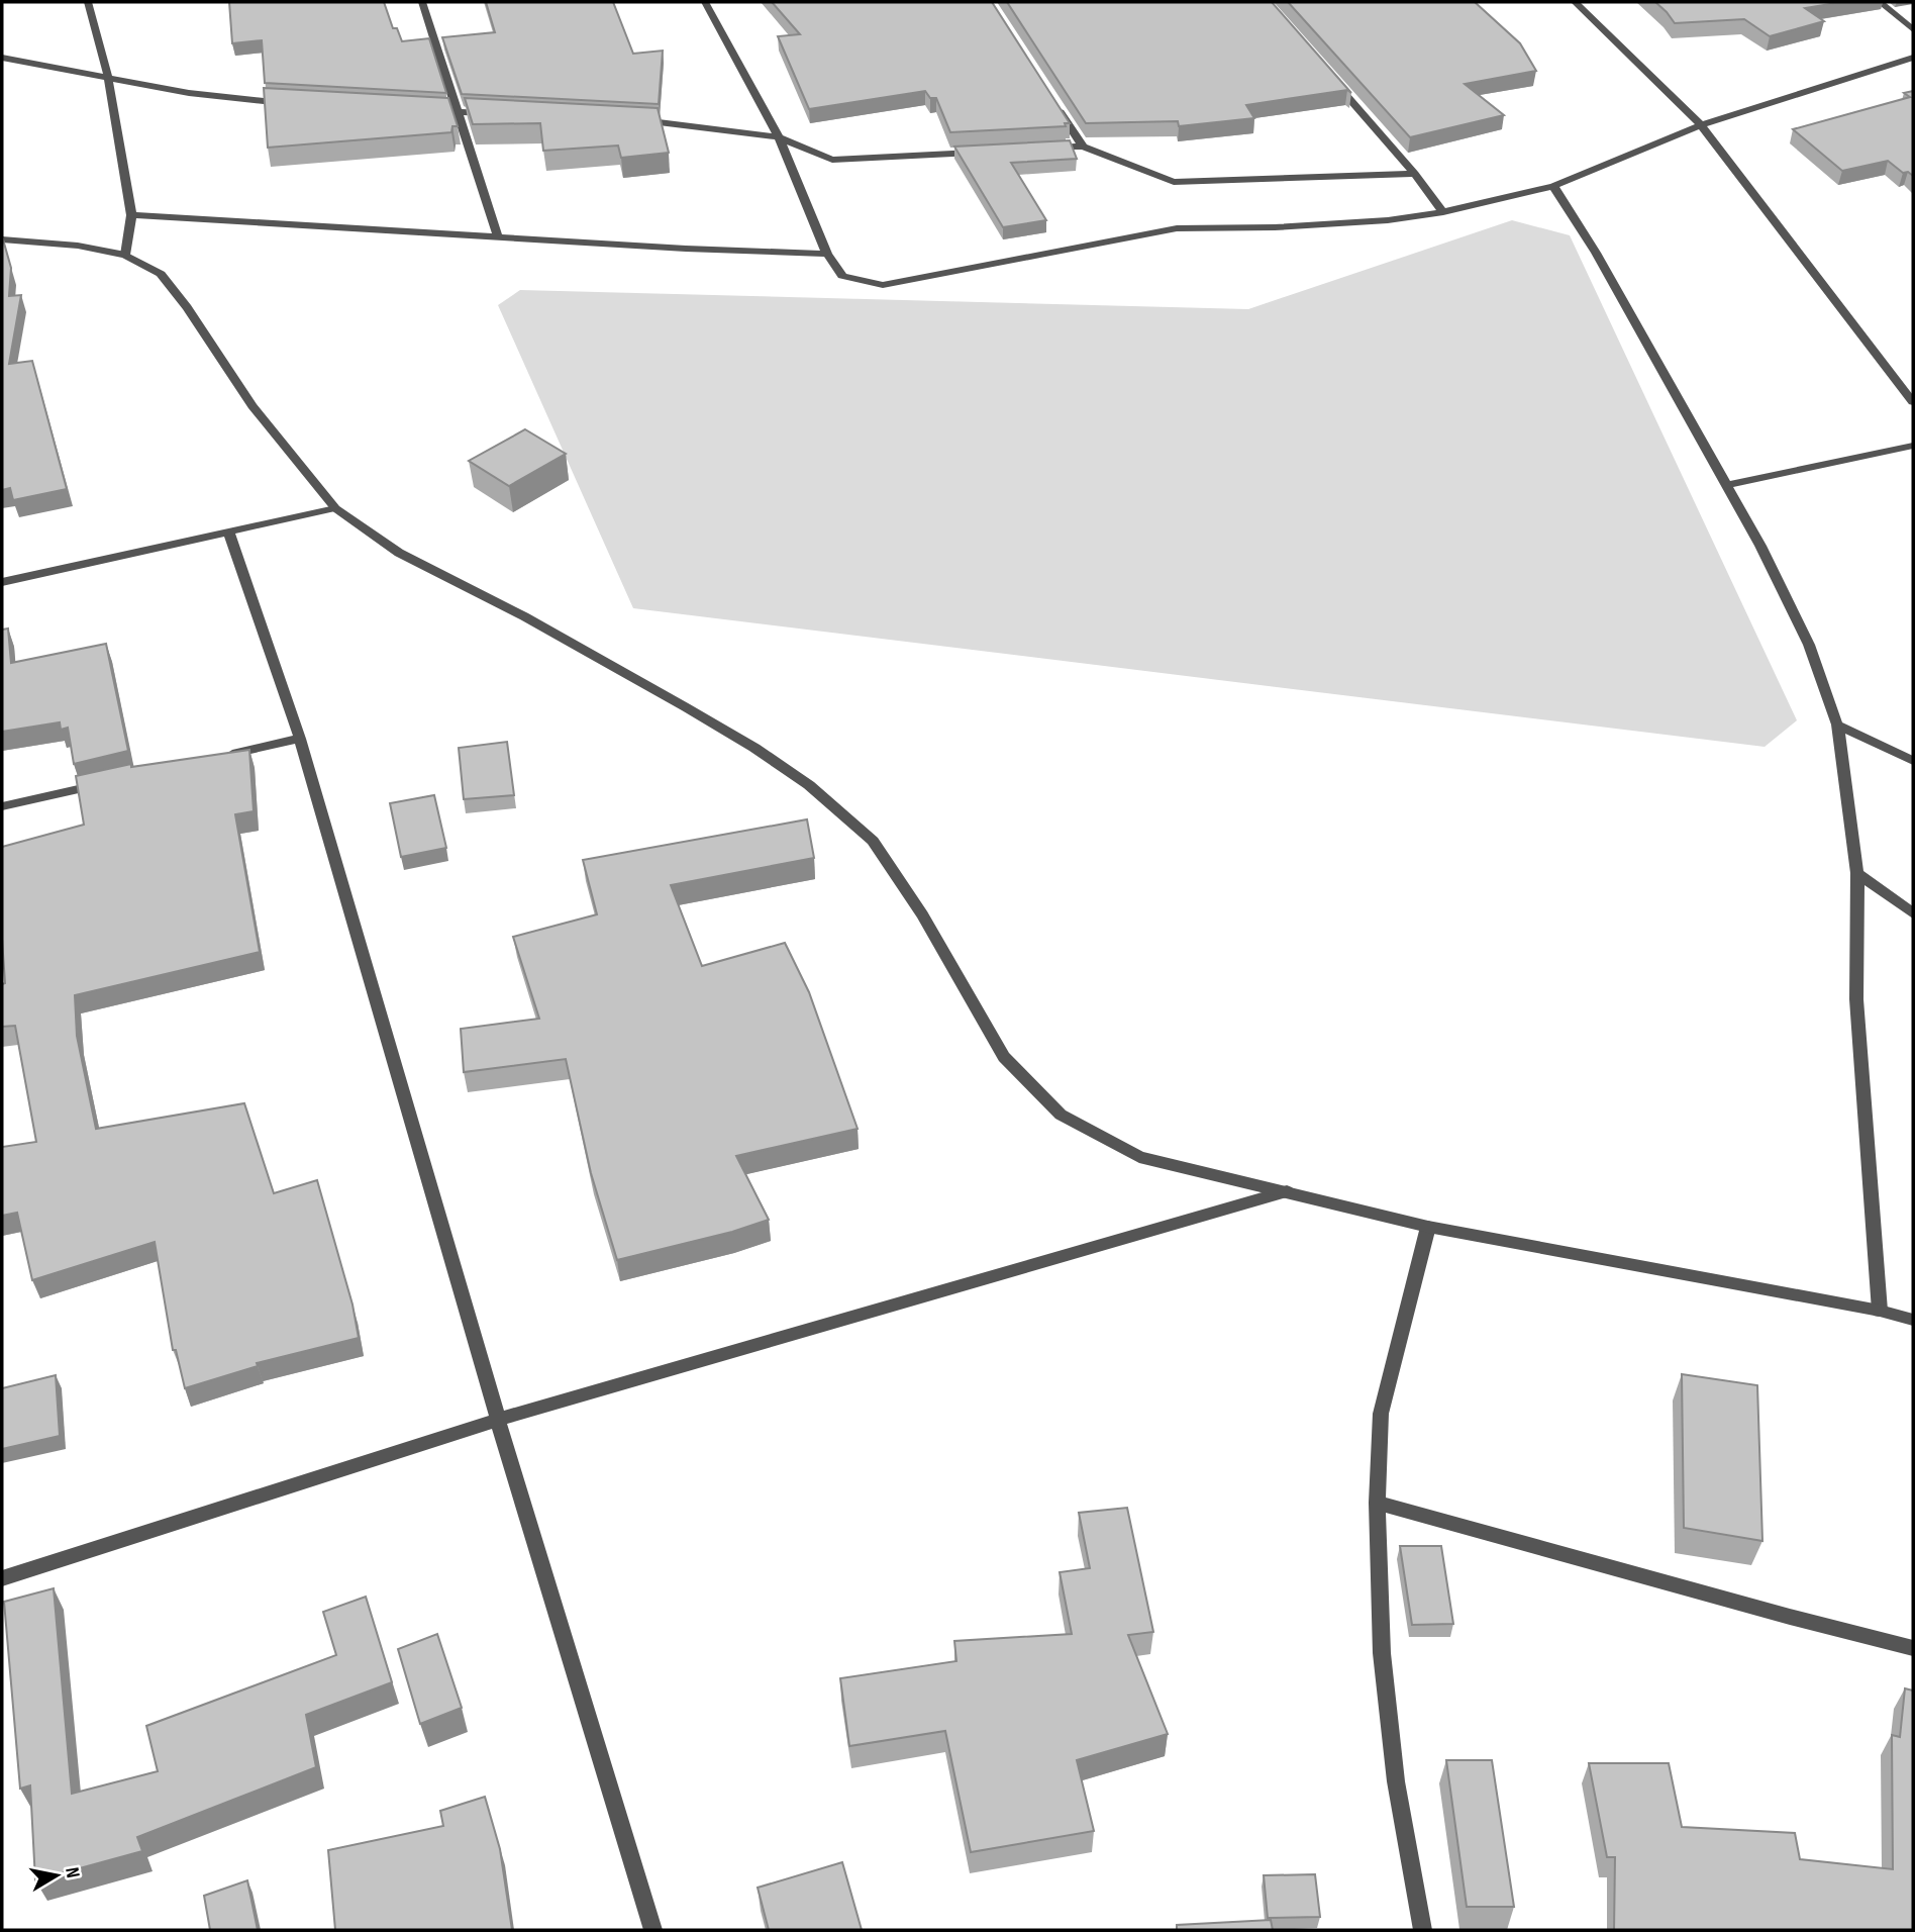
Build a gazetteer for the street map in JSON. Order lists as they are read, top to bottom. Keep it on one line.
{"north":"right"}
